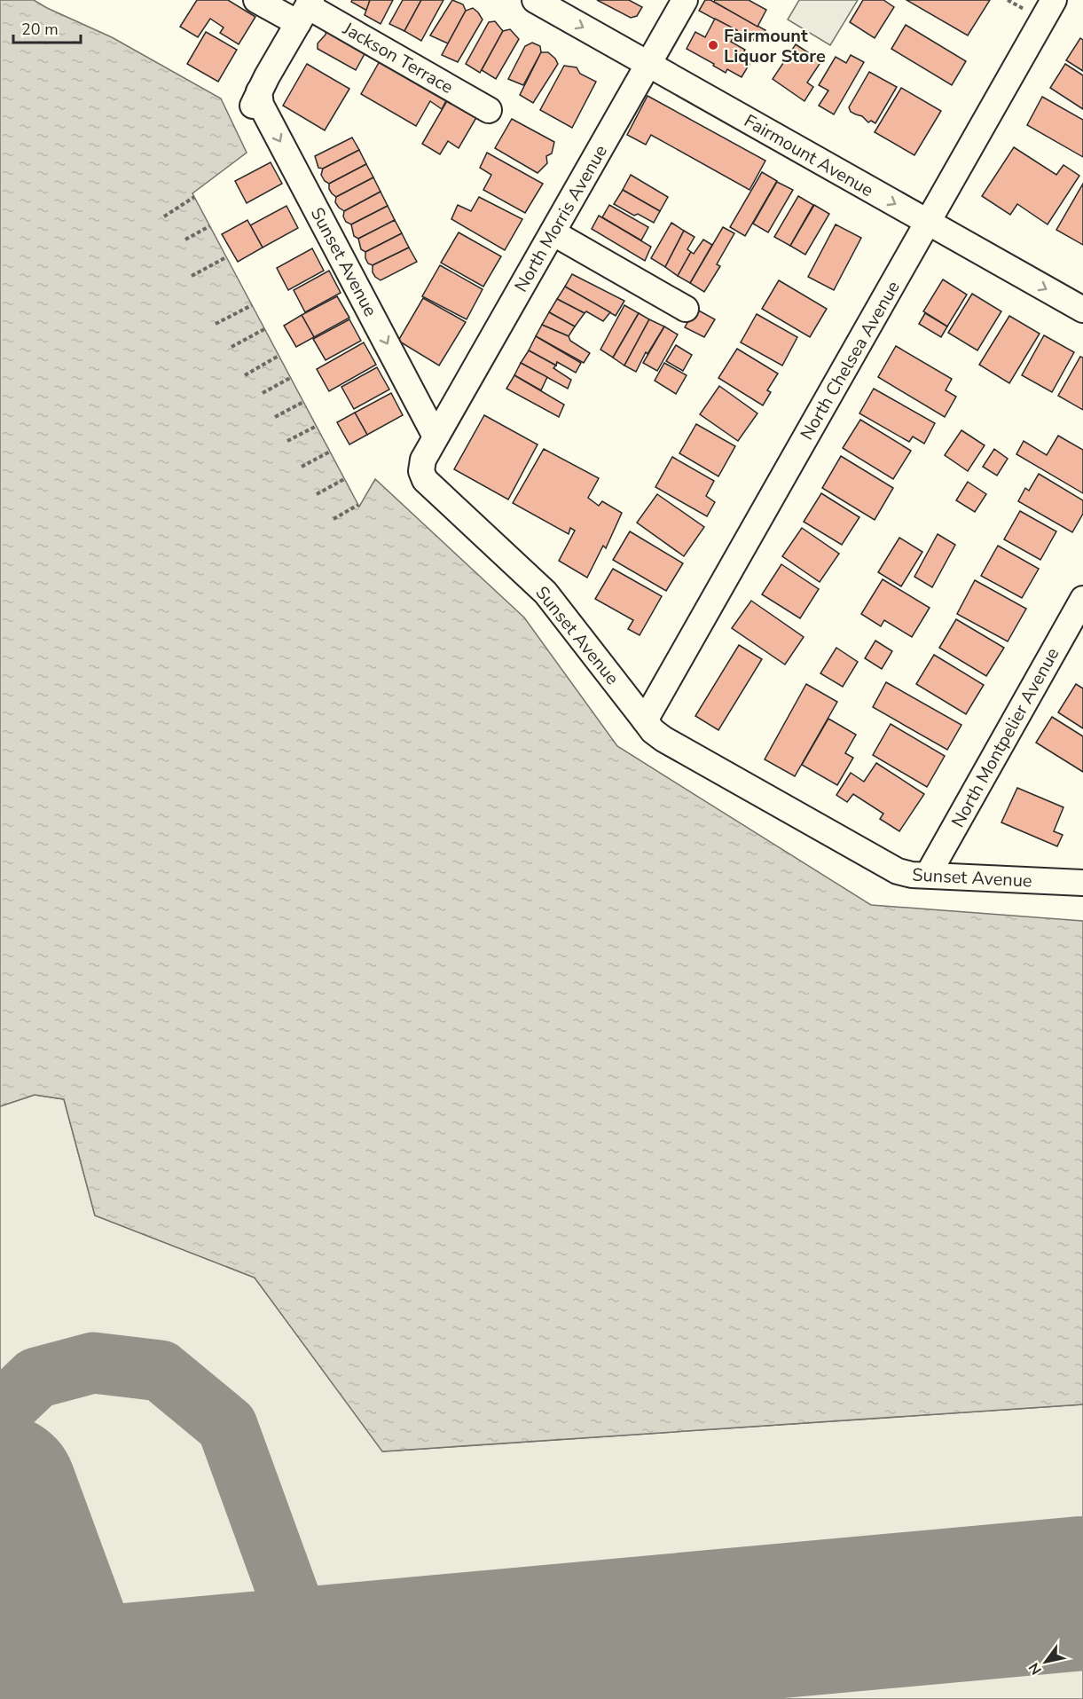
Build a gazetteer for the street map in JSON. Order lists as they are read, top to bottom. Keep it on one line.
{"streets":{"street":["Jackson Terrace","Fairmount Avenue","North Morris Avenue","Sunset Avenue","North Chelsea Avenue","North Montpelier Avenue"]},"crossings":[["Fairmount Avenue","North Morris Avenue"],["Fairmount Avenue","North Chelsea Avenue"],["North Morris Avenue","Sunset Avenue"],["Sunset Avenue","North Chelsea Avenue"],["Sunset Avenue","North Montpelier Avenue"]],"one_way":["Fairmount Avenue"],"places":["Fairmount Liquor Store"],"scale_bar":"20 m","north":"bottom left"}
